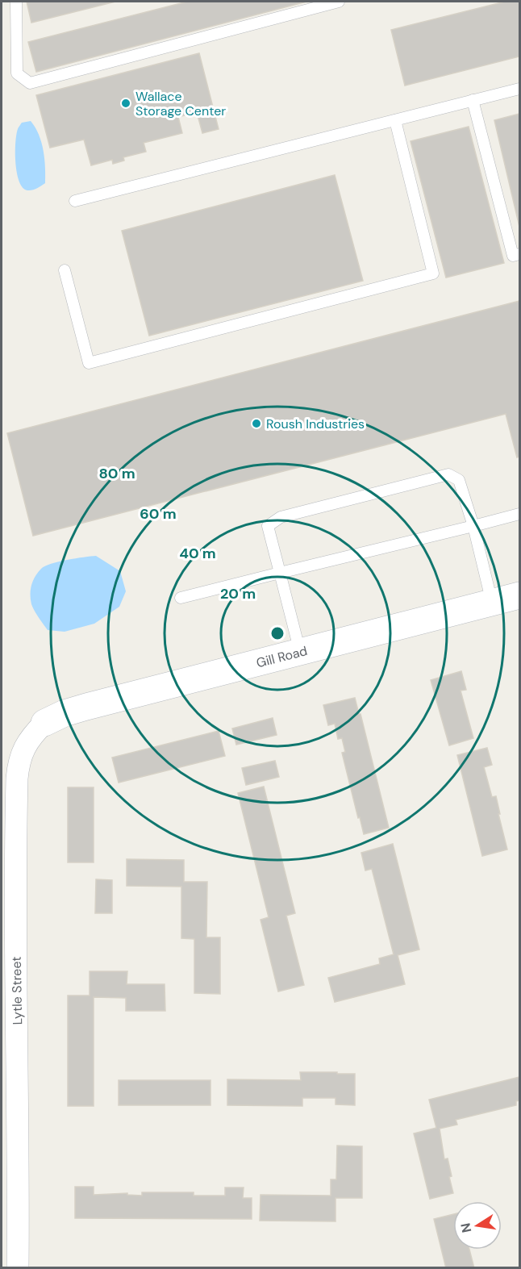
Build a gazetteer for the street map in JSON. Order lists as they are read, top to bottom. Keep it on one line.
{"streets":{"street":["Gill Road","Lytle Street"]},"crossings":[["Gill Road","Lytle Street"]],"places":["Wallace Storage Center","Roush Industries"],"north":"left","rings":["80 m","60 m","40 m","20 m"]}
